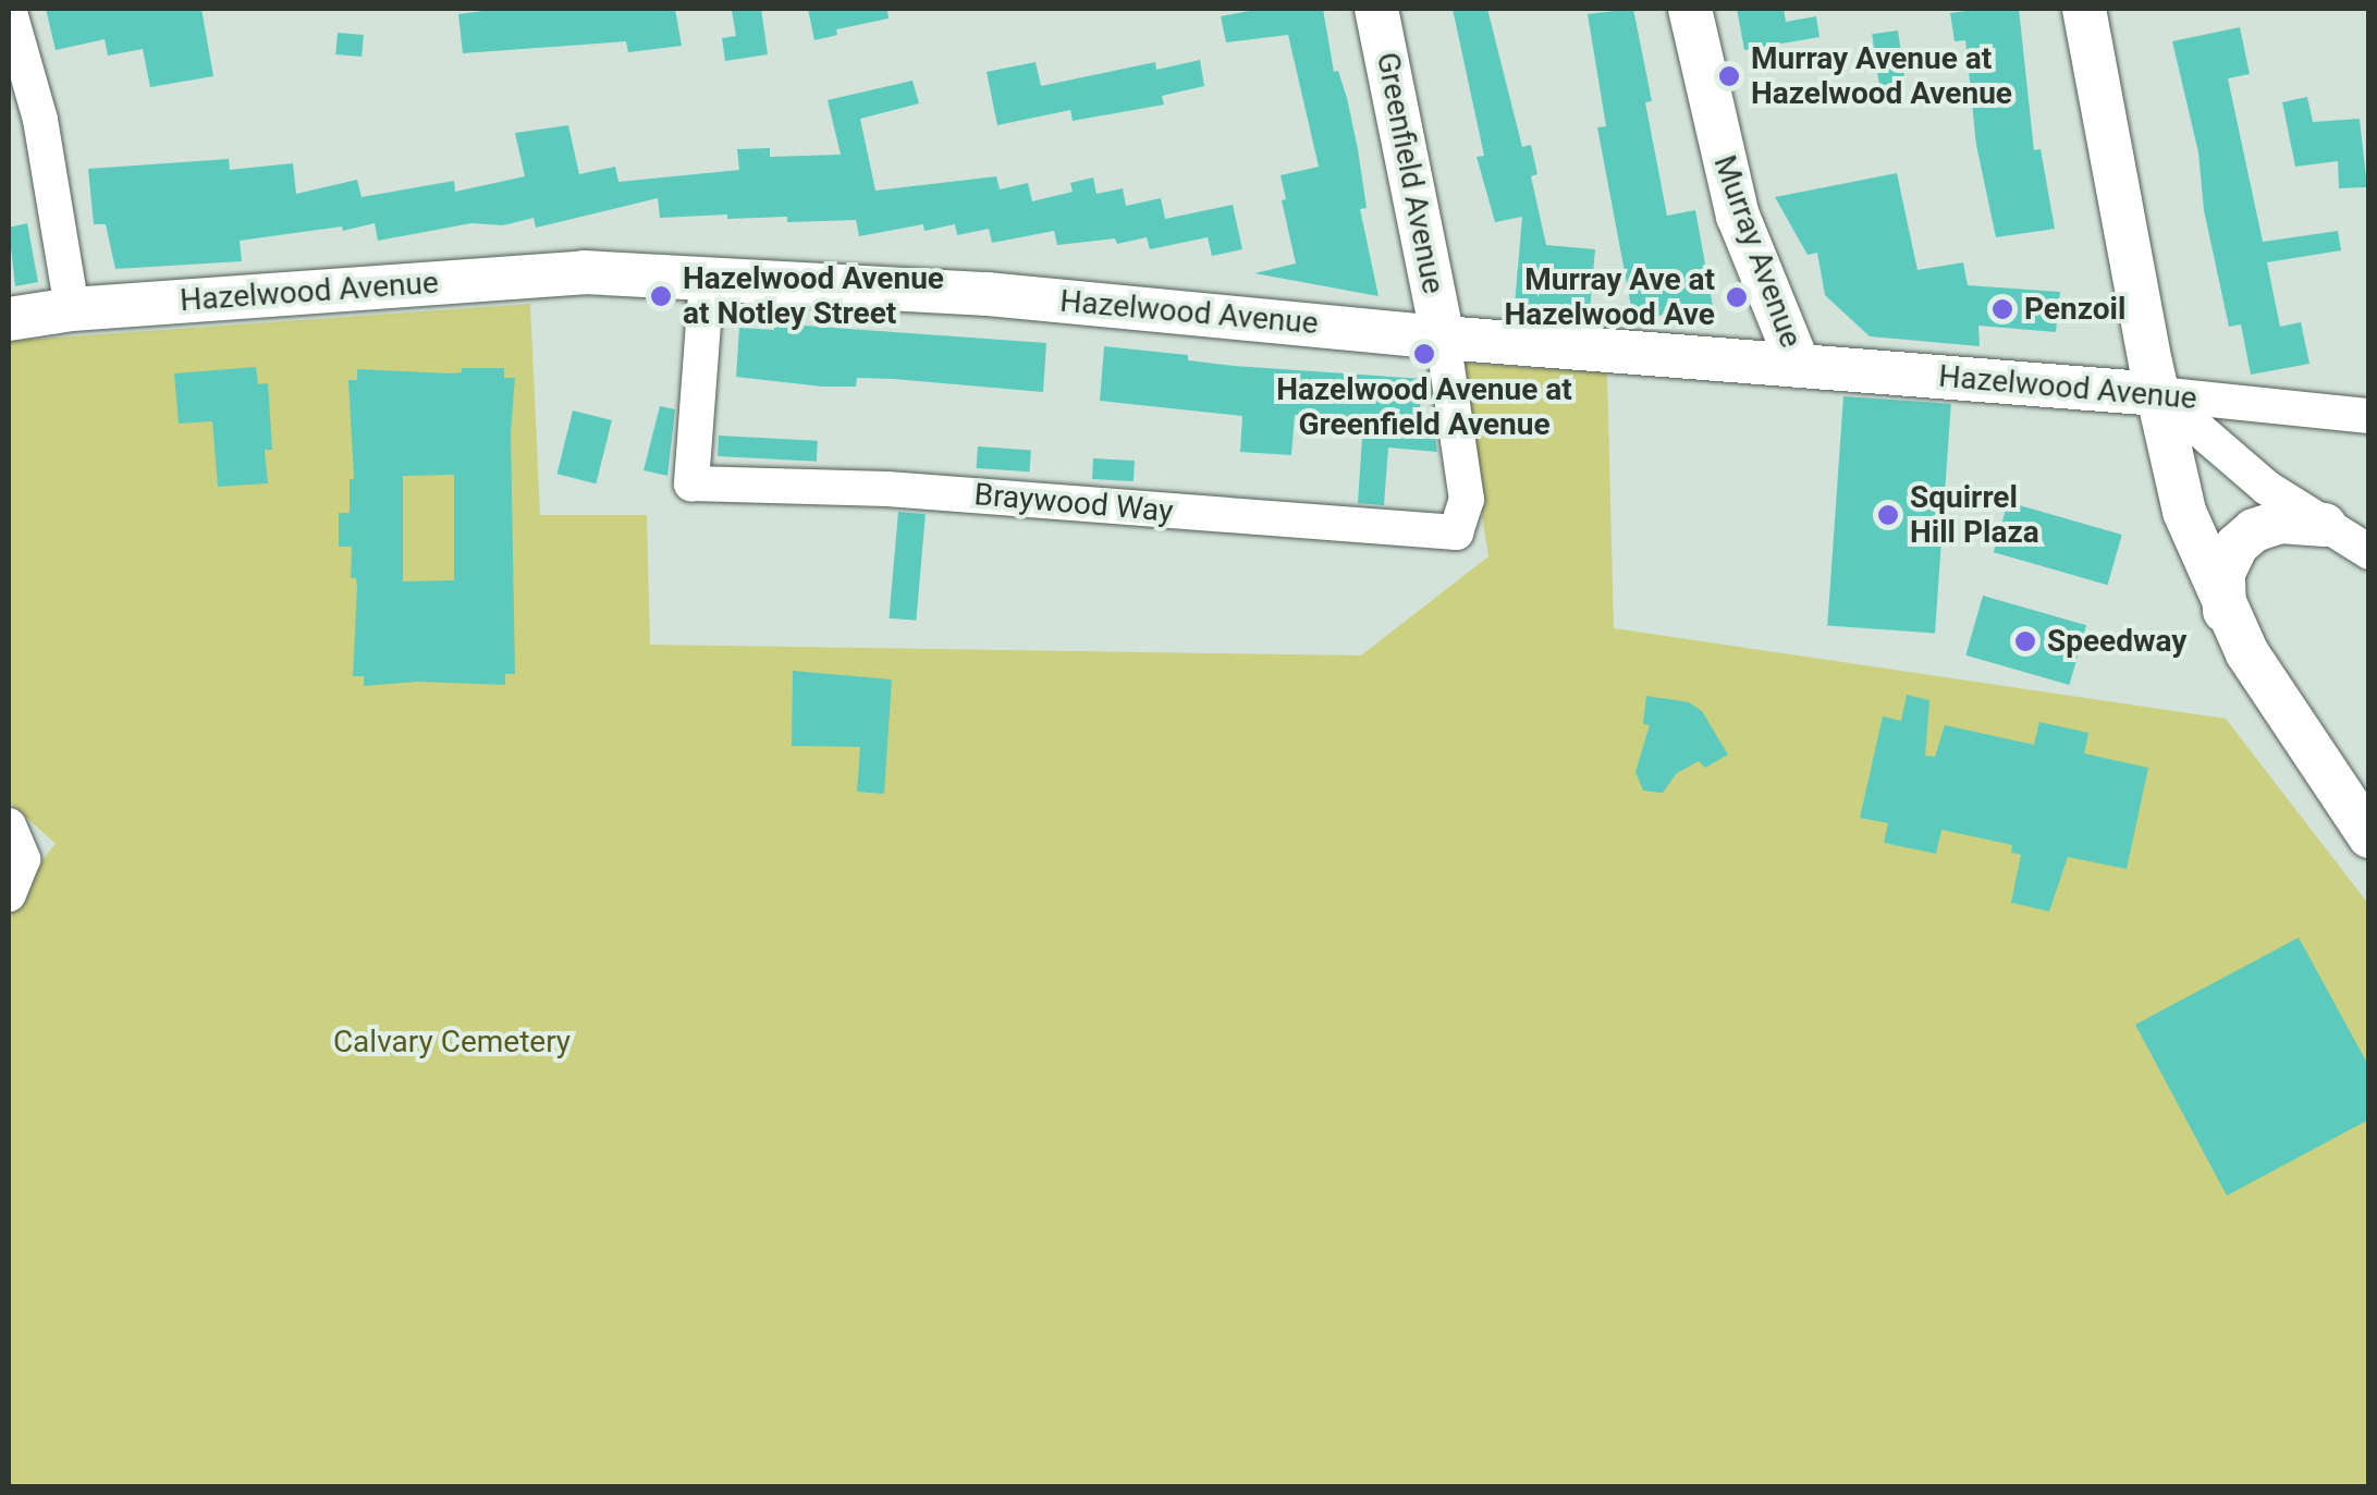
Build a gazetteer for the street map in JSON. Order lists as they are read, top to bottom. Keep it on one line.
{"streets":{"main road":["Greenfield Avenue","Murray Avenue","Hazelwood Avenue"],"street":["Braywood Way"]},"crossings":[["Greenfield Avenue","Hazelwood Avenue"],["Greenfield Avenue","Braywood Way"],["Murray Avenue","Hazelwood Avenue"],["Hazelwood Avenue","Braywood Way"]],"parks":["Calvary Cemetery"],"places":["Murray Avenue at Hazelwood Avenue","Hazelwood Avenue at Notley Street","Murray Ave at Hazelwood Ave","Penzoil","Hazelwood Avenue at Greenfield Avenue","Squirrel Hill Plaza","Speedway"]}
